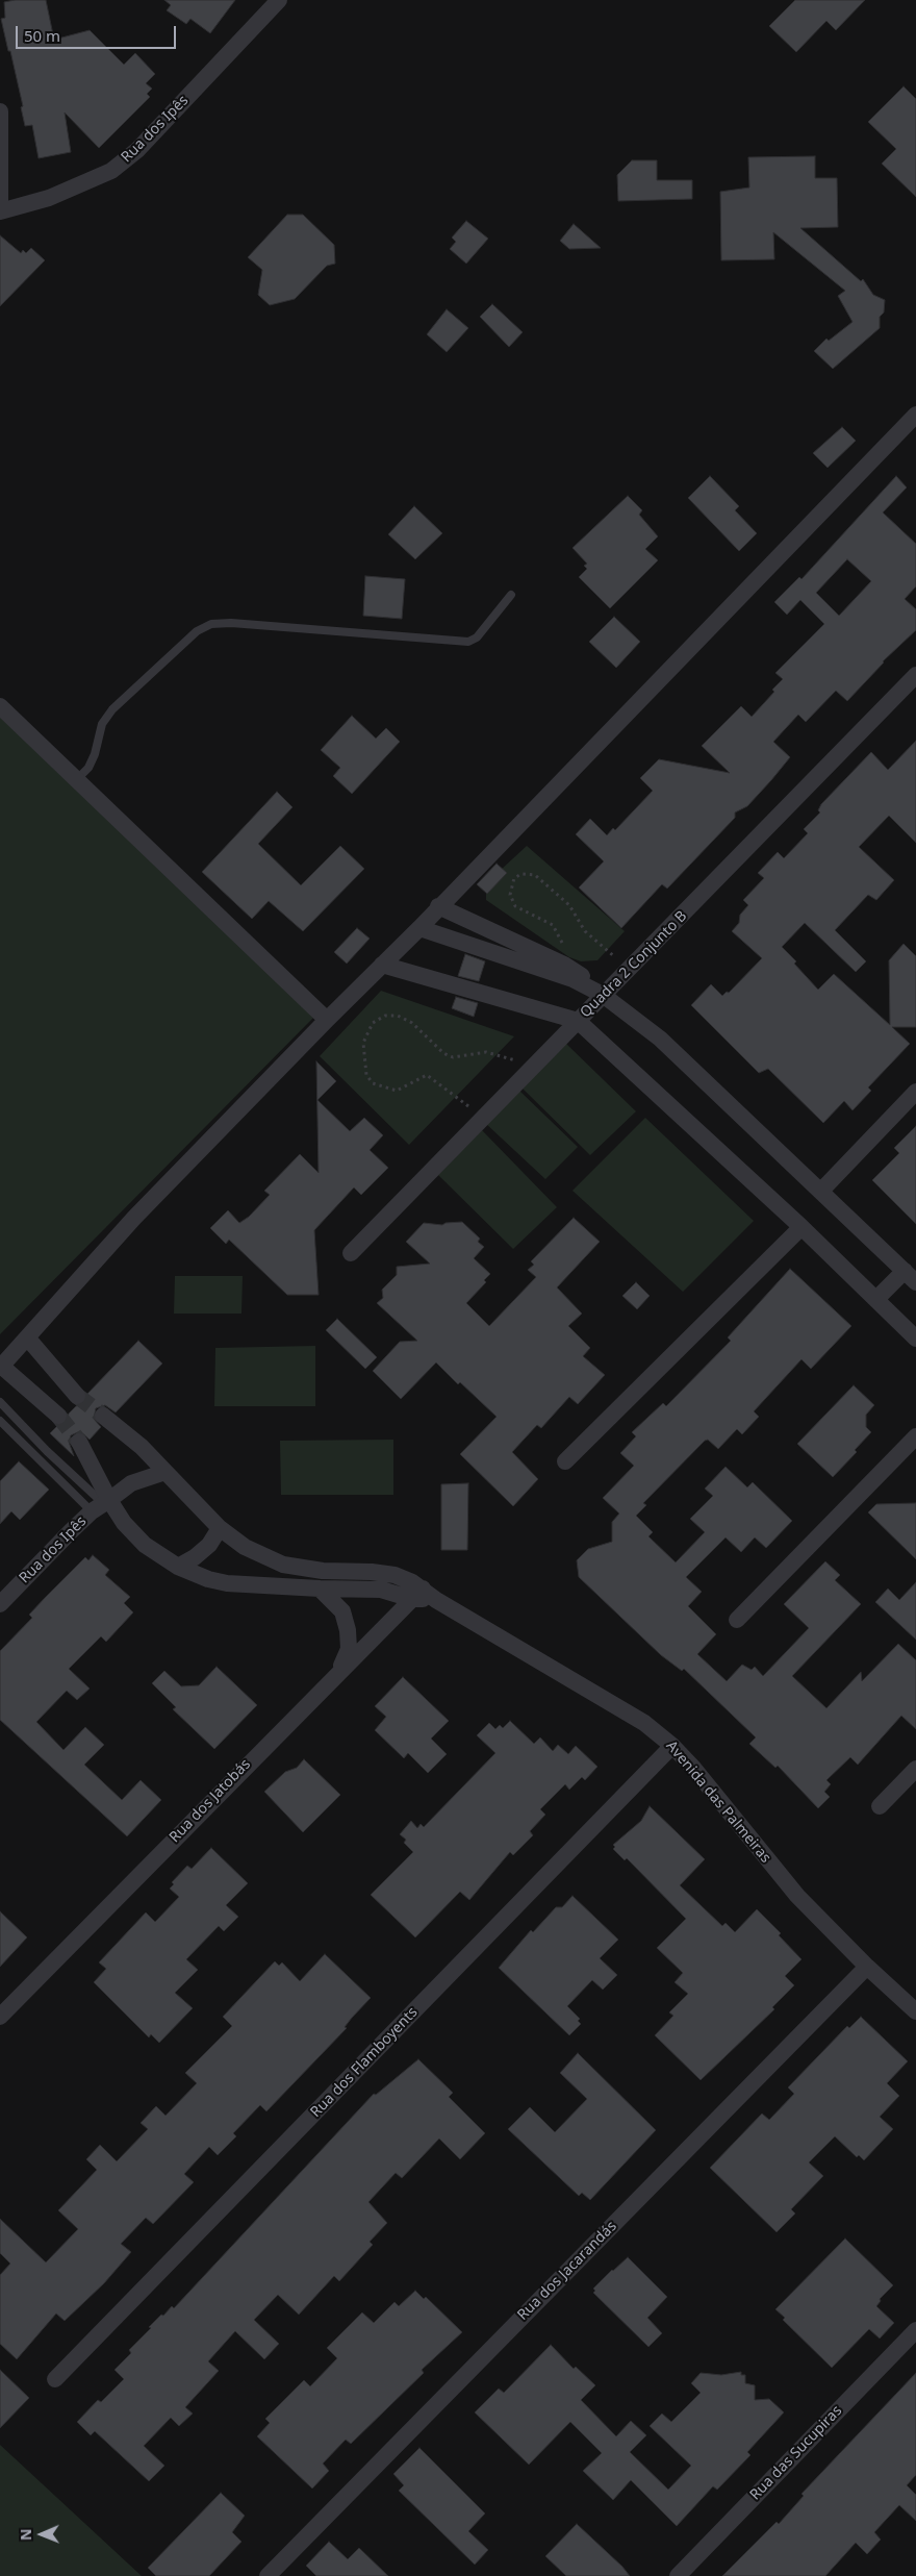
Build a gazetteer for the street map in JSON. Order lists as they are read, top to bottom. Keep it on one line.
{"streets":{"street":["Rua dos Ipês","Quadra 2 Conjunto B","Rua dos Jatobás","Avenida das Palmeiras","Rua dos Flamboyents","Rua dos Jacarandás","Rua das Sucupiras"]},"crossings":[["Rua dos Ipês","Avenida das Palmeiras"],["Rua dos Jatobás","Avenida das Palmeiras"],["Avenida das Palmeiras","Rua dos Flamboyents"],["Avenida das Palmeiras","Rua dos Jacarandás"]],"scale_bar":"50 m","north":"left"}
